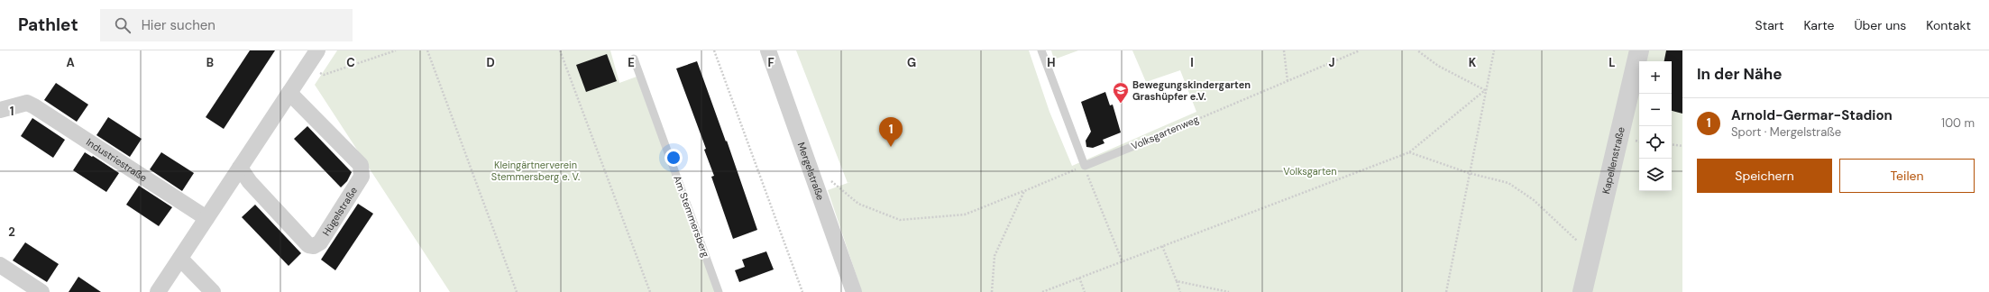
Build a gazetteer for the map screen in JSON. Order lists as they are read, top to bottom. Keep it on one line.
{"streets":{"street":["Industriestraße","Kapellenstraße","Mergelstraße","Hügelstraße"],"lane":["Volksgartenweg","Am Stemmersberg"]},"parks":["Kleingärtnerverein Stemmersberg e. V.","Volksgarten"],"places":{"school or university":["Bewegungskindergarten Grashüpfer e.V."]},"page":{"header":"Pathlet","search":"Hier suchen","nav":["Start","Karte","Über uns","Kontakt"],"heading":"In der Nähe","map_buttons":["+","−"],"list":[{"mark":"1","name":"Arnold-Germar-Stadion","note":"Sport · Mergelstraße","value":"100 m"}],"pins":"1","buttons":["Speichern","Teilen"]},"grid":{"columns":["A","B","C","D","E","F","G","H","I","J","K","L"],"rows":["1","2"]}}
